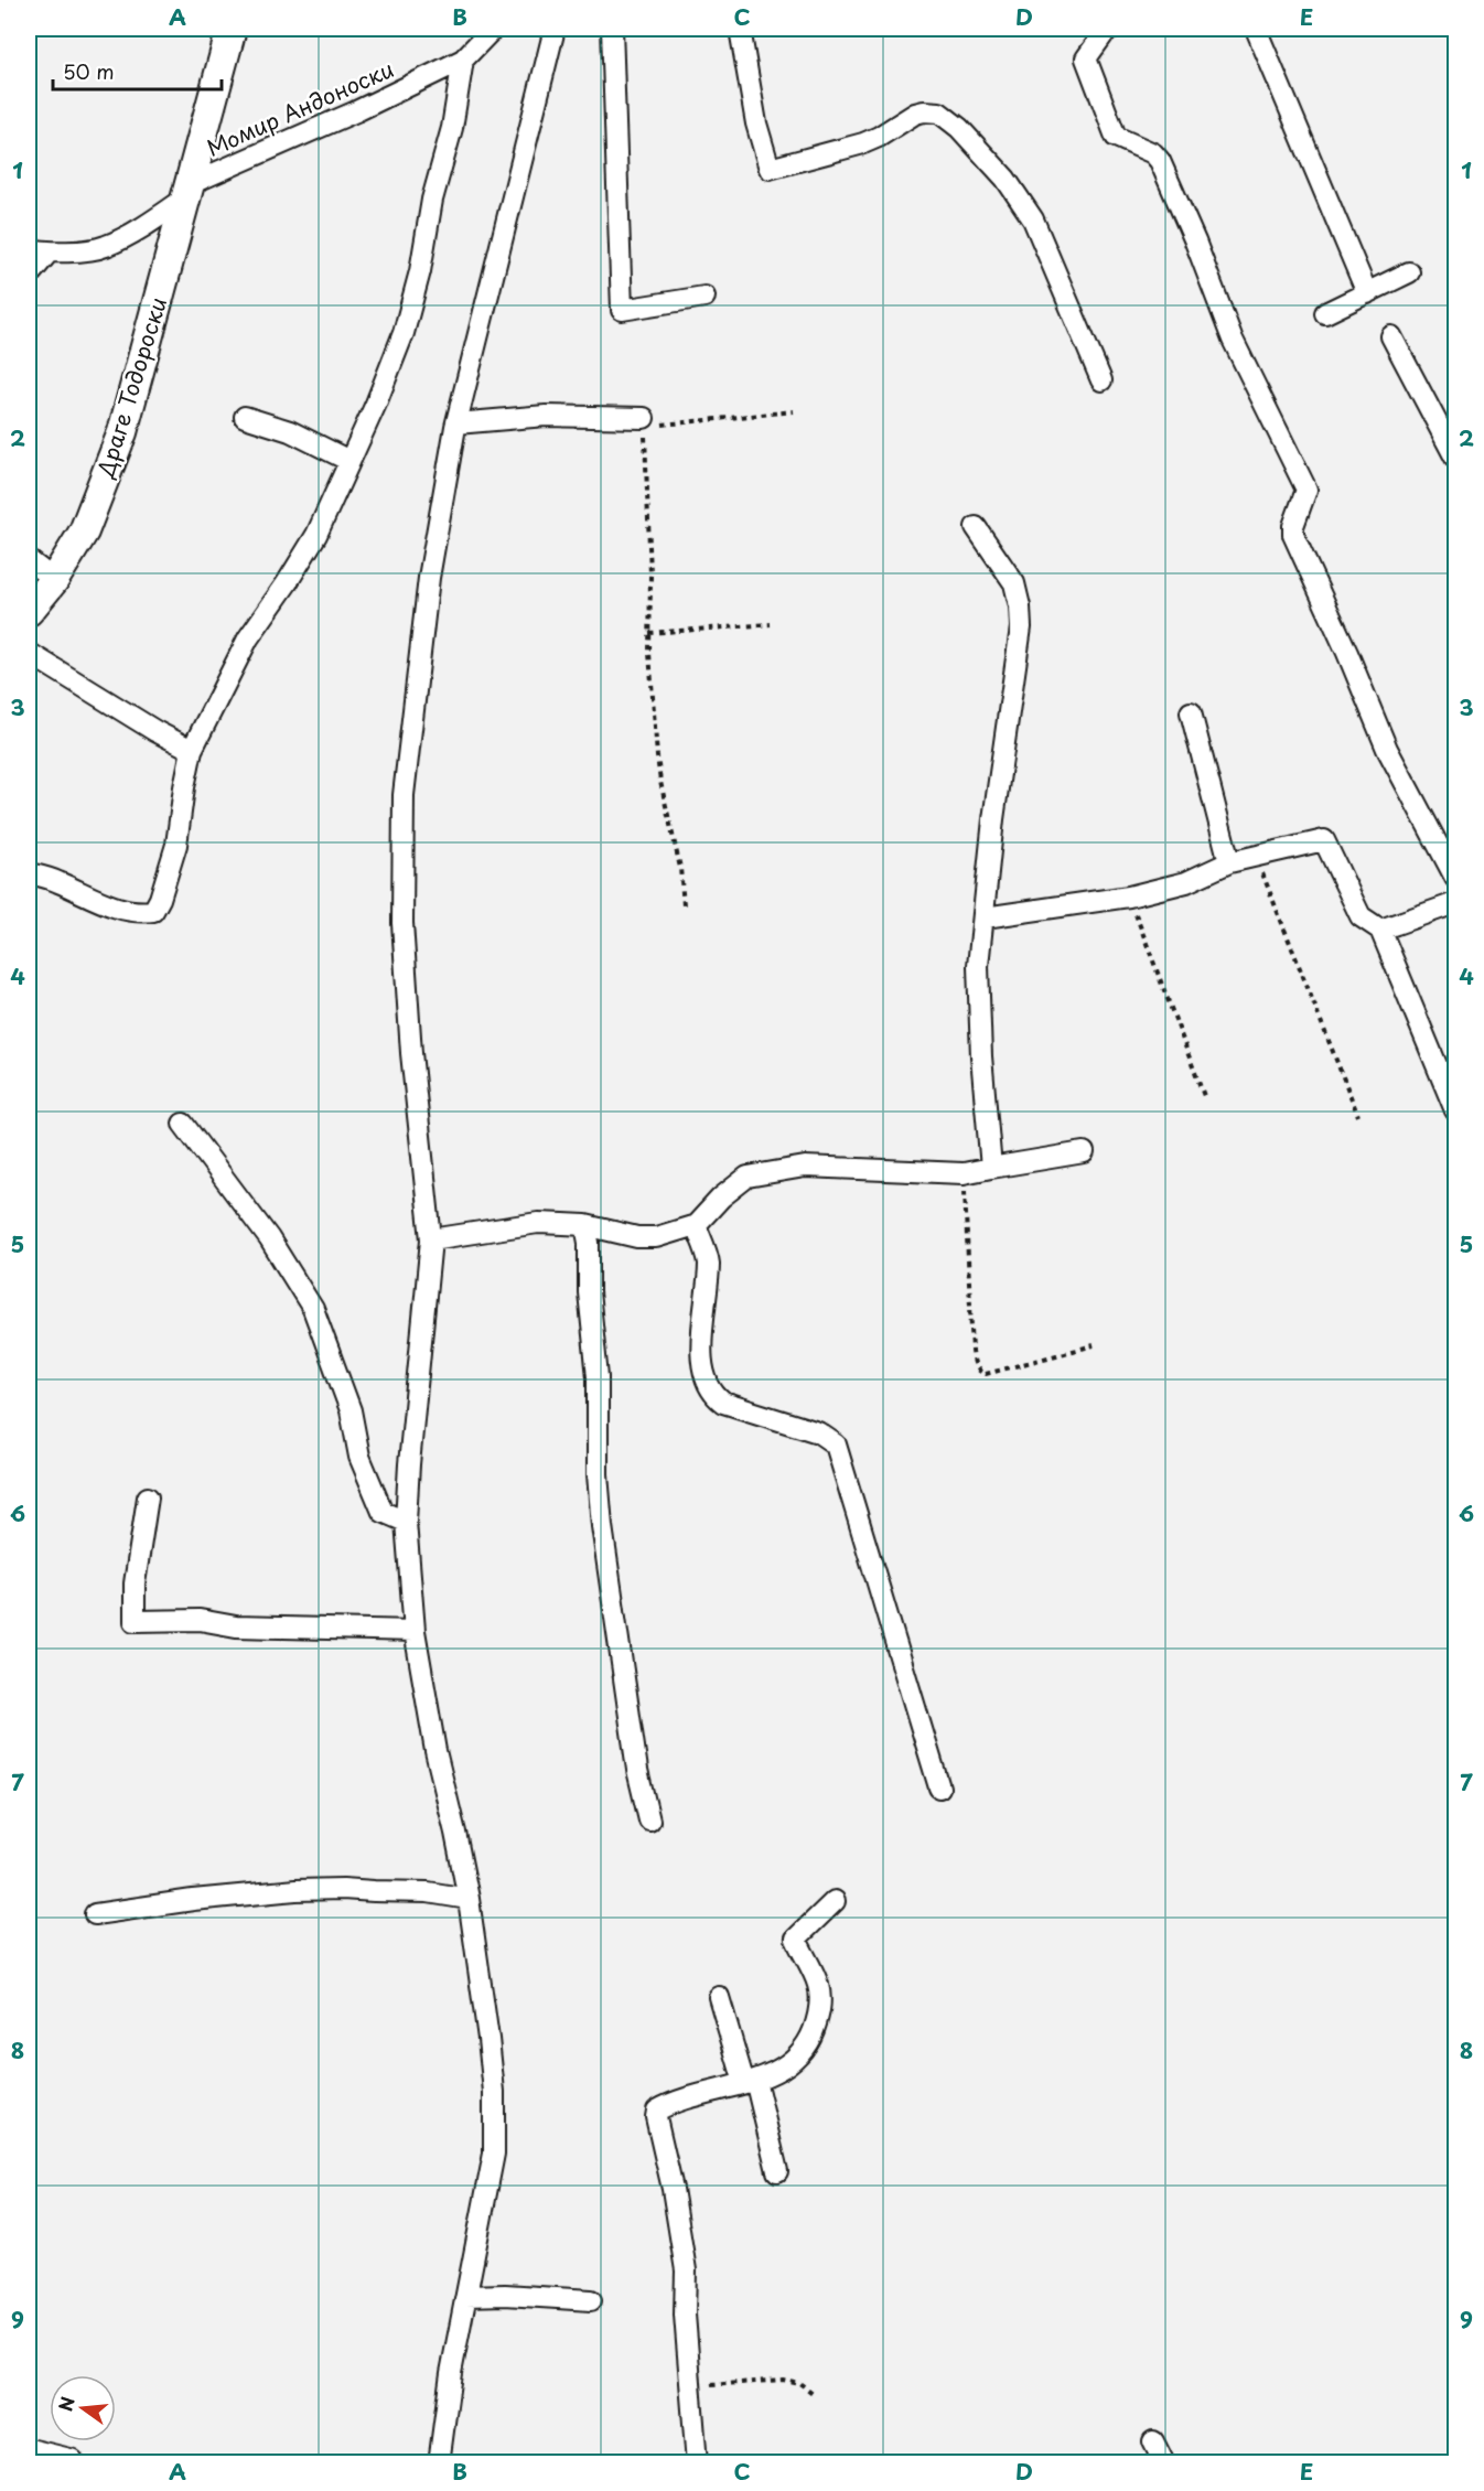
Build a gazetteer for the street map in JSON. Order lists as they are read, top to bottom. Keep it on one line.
{"streets":{"street":["Момир Андоноски","Драге Тодороски"]},"crossings":[["Момир Андоноски","Драге Тодороски"]],"scale_bar":"50 m","north":"left","grid":{"columns":["A","B","C","D","E"],"rows":["1","2","3","4","5","6","7","8","9"]}}
